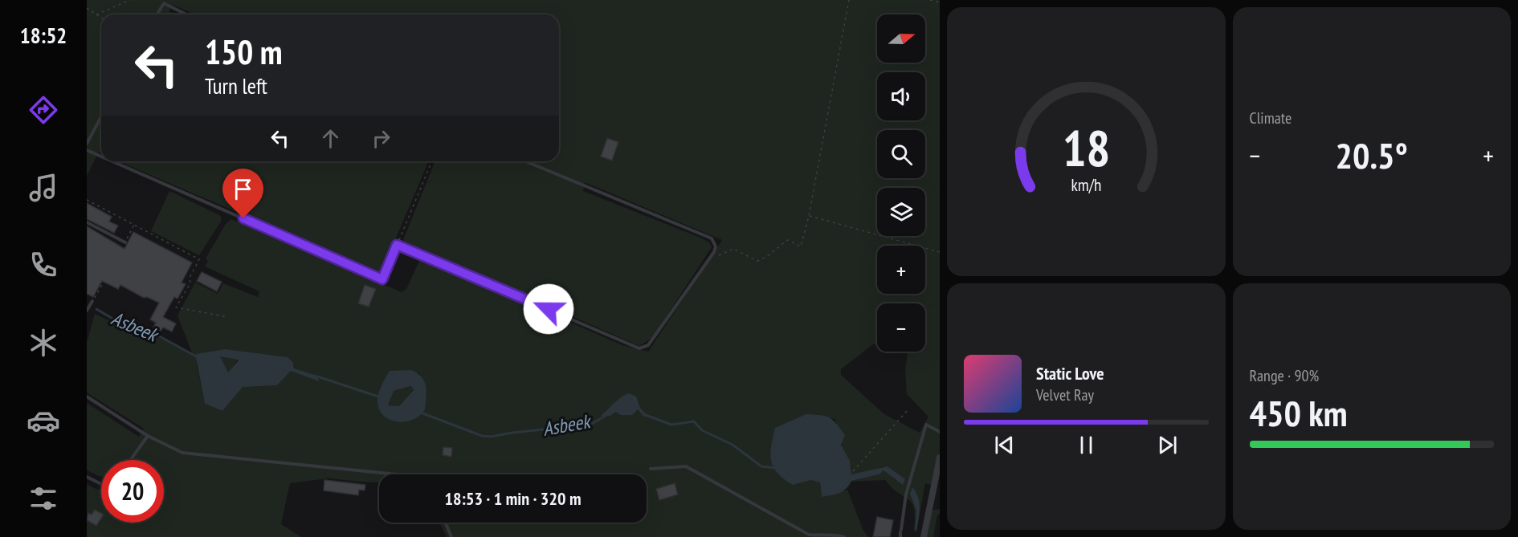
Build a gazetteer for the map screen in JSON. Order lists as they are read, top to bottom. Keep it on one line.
{"water":["Asbeek"],"north":"right","page":{"tabs":"18:52","tile":["Climate",["Range · 90%","450 km"]],"map_buttons":["+","−"],"turn":["150 m","Turn left"],"heat":["−","20.5°","+"],"song":["Static Love","Velvet Ray"],"limit":"20","trip":"18:53 · 1 min · 320 m","gauge":["18","km/h"]}}
